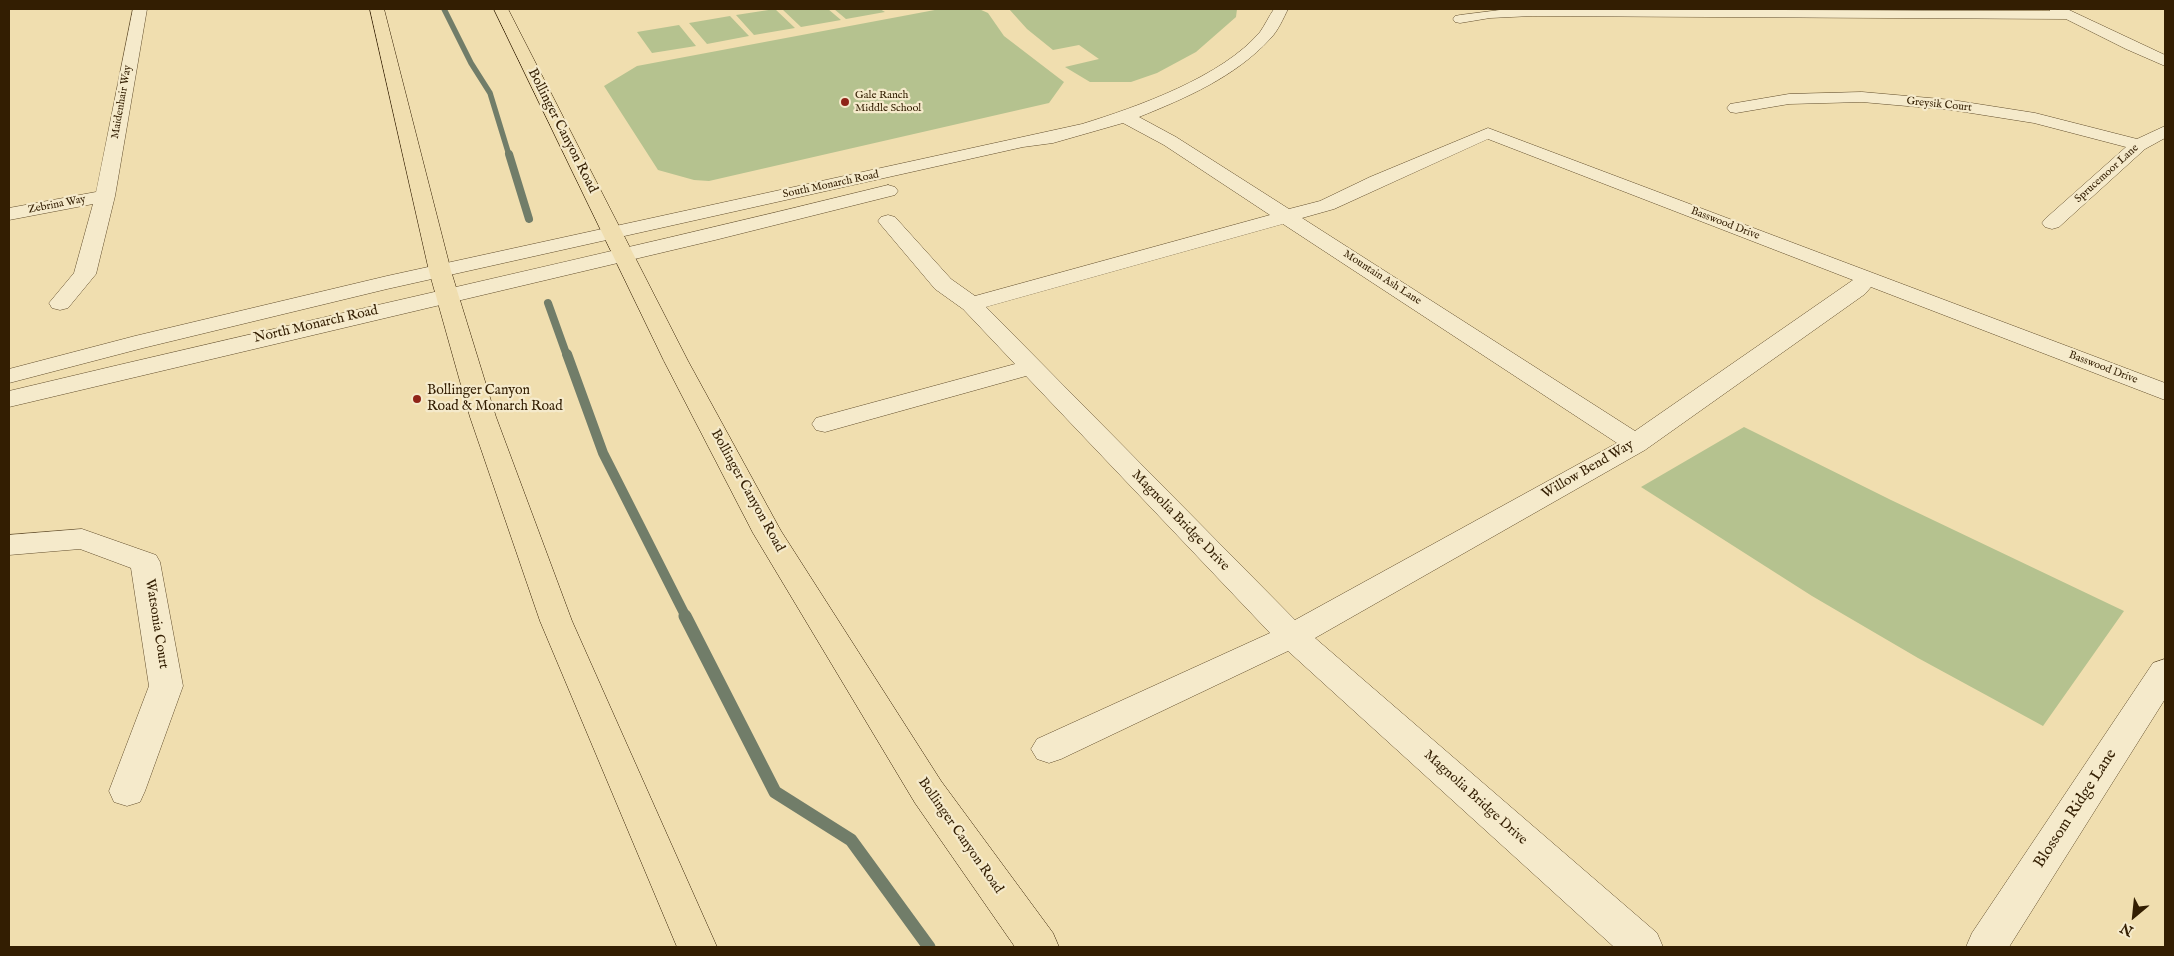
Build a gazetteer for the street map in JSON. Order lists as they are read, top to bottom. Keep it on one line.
{"streets":{"main road":["Bollinger Canyon Road"],"street":["Maidenhair Way","Greysik Court","Sprucemoor Lane","South Monarch Road","Zebrina Way","Basswood Drive","Mountain Ash Lane","North Monarch Road","Willow Bend Way","Magnolia Bridge Drive","Watsonia Court","Blossom Ridge Lane"]},"crossings":[["Maidenhair Way","Zebrina Way"],["Greysik Court","Sprucemoor Lane"],["Bollinger Canyon Road","South Monarch Road"],["Bollinger Canyon Road","North Monarch Road"],["South Monarch Road","Mountain Ash Lane"],["South Monarch Road","North Monarch Road"],["Basswood Drive","Mountain Ash Lane"],["Basswood Drive","Willow Bend Way"],["Mountain Ash Lane","Willow Bend Way"],["Willow Bend Way","Magnolia Bridge Drive"]],"places":["Gale Ranch Middle School","Bollinger Canyon Road & Monarch Road"],"north":"bottom left"}
